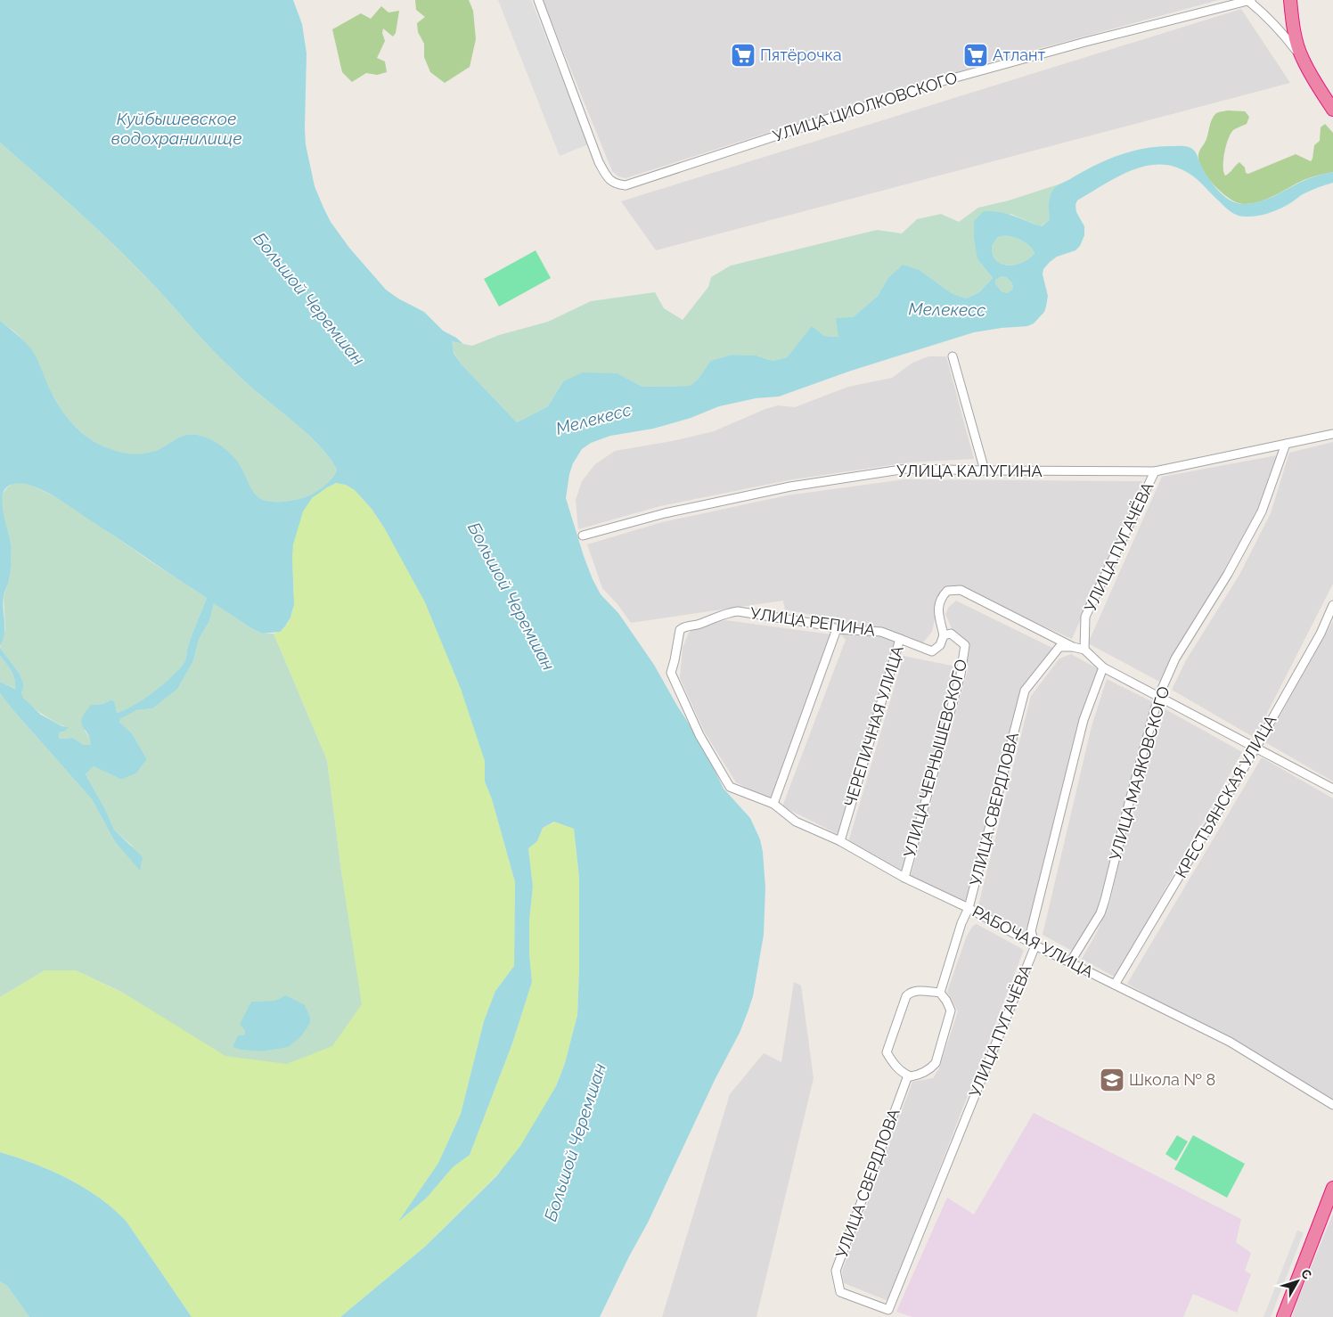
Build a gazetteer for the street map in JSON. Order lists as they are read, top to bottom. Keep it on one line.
{"streets":{"street":["УЛИЦА ЦИОЛКОВСКОГО","УЛИЦА КАЛУГИНА","УЛИЦА ПУГАЧЁВА","УЛИЦА РЕПИНА","ЧЕРЕПИЧНАЯ УЛИЦА","УЛИЦА ЧЕРНЫШЕВСКОГО","УЛИЦА МАЯКОВСКОГО","КРЕСТЬЯНСКАЯ УЛИЦА","УЛИЦА СВЕРДЛОВА","РАБОЧАЯ УЛИЦА"]},"crossings":[["УЛИЦА КАЛУГИНА","УЛИЦА ПУГАЧЁВА"],["УЛИЦА КАЛУГИНА","УЛИЦА МАЯКОВСКОГО"],["УЛИЦА ПУГАЧЁВА","УЛИЦА СВЕРДЛОВА"],["УЛИЦА ПУГАЧЁВА","РАБОЧАЯ УЛИЦА"],["УЛИЦА РЕПИНА","ЧЕРЕПИЧНАЯ УЛИЦА"],["УЛИЦА РЕПИНА","РАБОЧАЯ УЛИЦА"],["ЧЕРЕПИЧНАЯ УЛИЦА","УЛИЦА ЧЕРНЫШЕВСКОГО"],["ЧЕРЕПИЧНАЯ УЛИЦА","РАБОЧАЯ УЛИЦА"],["УЛИЦА ЧЕРНЫШЕВСКОГО","РАБОЧАЯ УЛИЦА"],["УЛИЦА МАЯКОВСКОГО","РАБОЧАЯ УЛИЦА"],["КРЕСТЬЯНСКАЯ УЛИЦА","РАБОЧАЯ УЛИЦА"],["УЛИЦА СВЕРДЛОВА","РАБОЧАЯ УЛИЦА"]],"water":["Куйбышевское водохранилище","Большой Черемшан","Мелекесс"],"places":{"supermarket":["Пятёрочка","Атлант"],"school or university":["Школа № 8"]},"north":"top right"}
